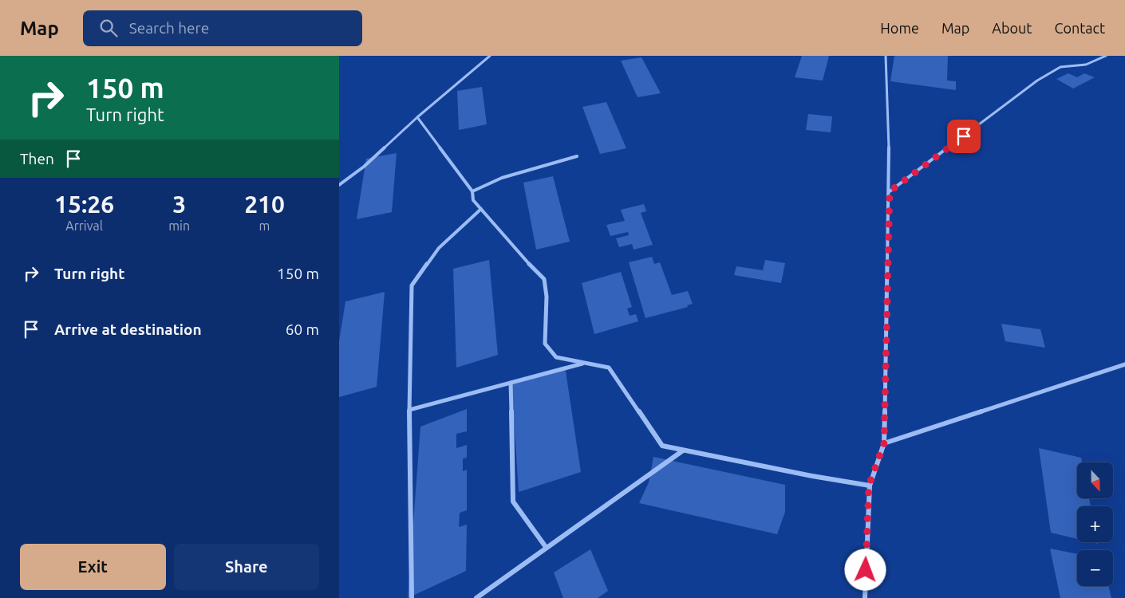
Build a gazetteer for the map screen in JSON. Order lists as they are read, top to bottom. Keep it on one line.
{"north":"bottom","page":{"header":"Map","search":"Search here","nav":["Home","Map","About","Contact"],"turn":["150 m","Turn right"],"then":"Then","eta":["15:26","Arrival","3","min","210","m"],"list":[{"name":"Turn right","value":"150 m"},{"name":"Arrive at destination","value":"60 m"}],"map_buttons":["+","−"],"buttons":["Exit","Share"]}}
